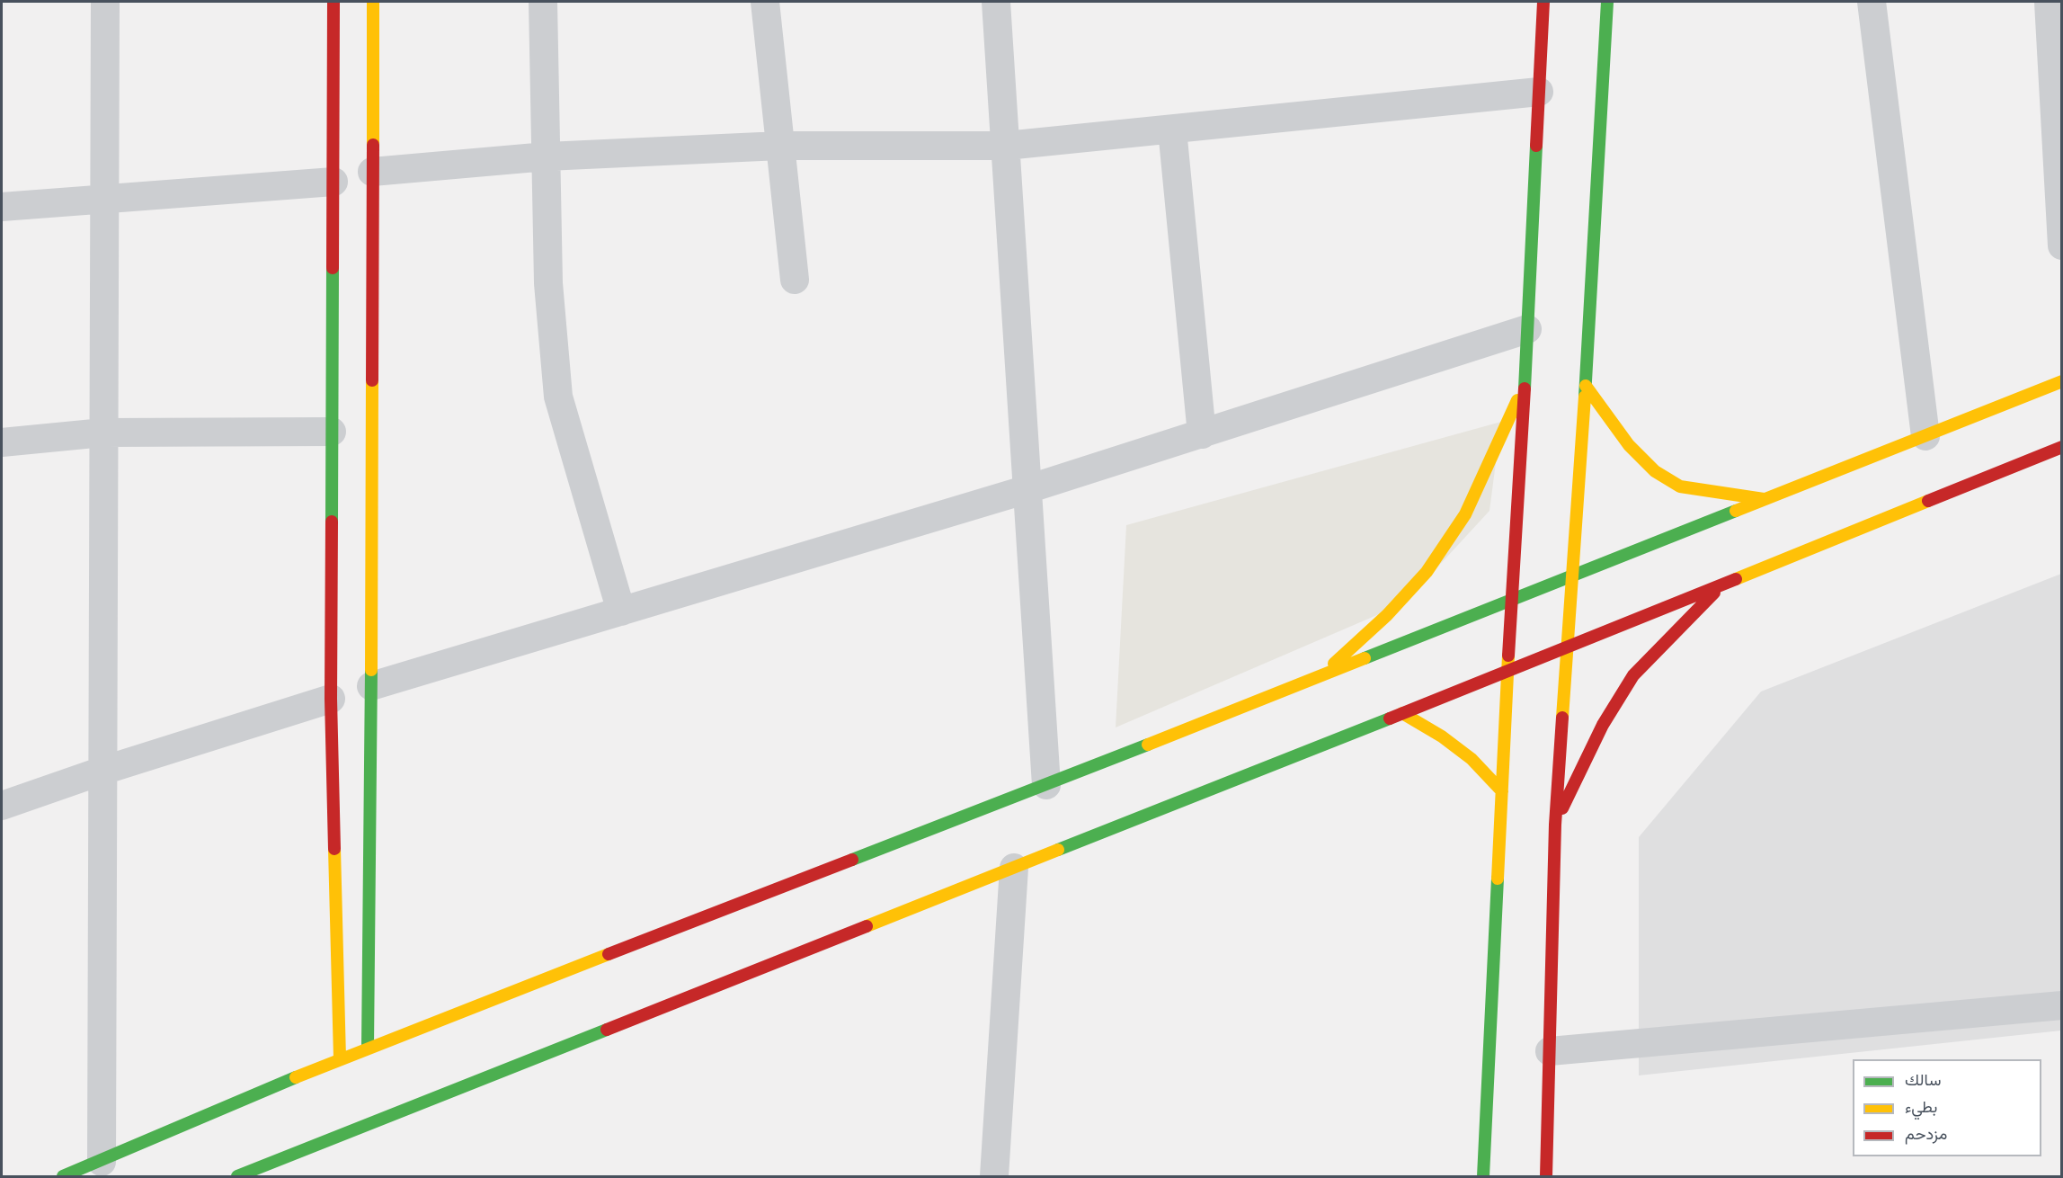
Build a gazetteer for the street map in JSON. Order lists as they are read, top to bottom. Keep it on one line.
{"legend":["سالك","بطيء","مزدحم"]}
